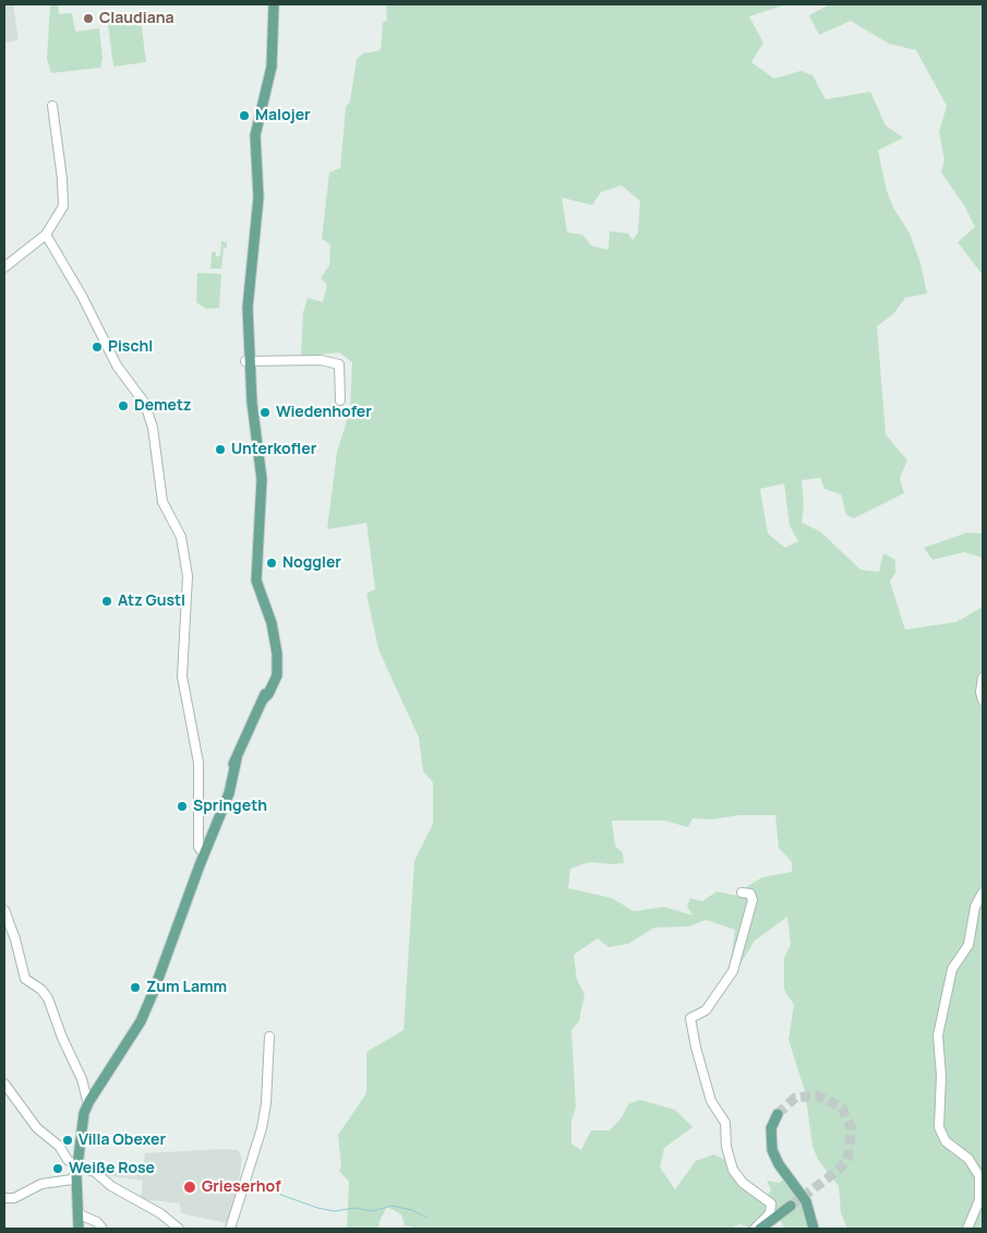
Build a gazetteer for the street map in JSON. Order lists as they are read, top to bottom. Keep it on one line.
{"places":["Claudiana","Malojer","Pischl","Demetz","Wiedenhofer","Unterkofler","Noggler","Atz Gustl","Springeth","Zum Lamm","Villa Obexer","Weiße Rose","Grieserhof"]}
